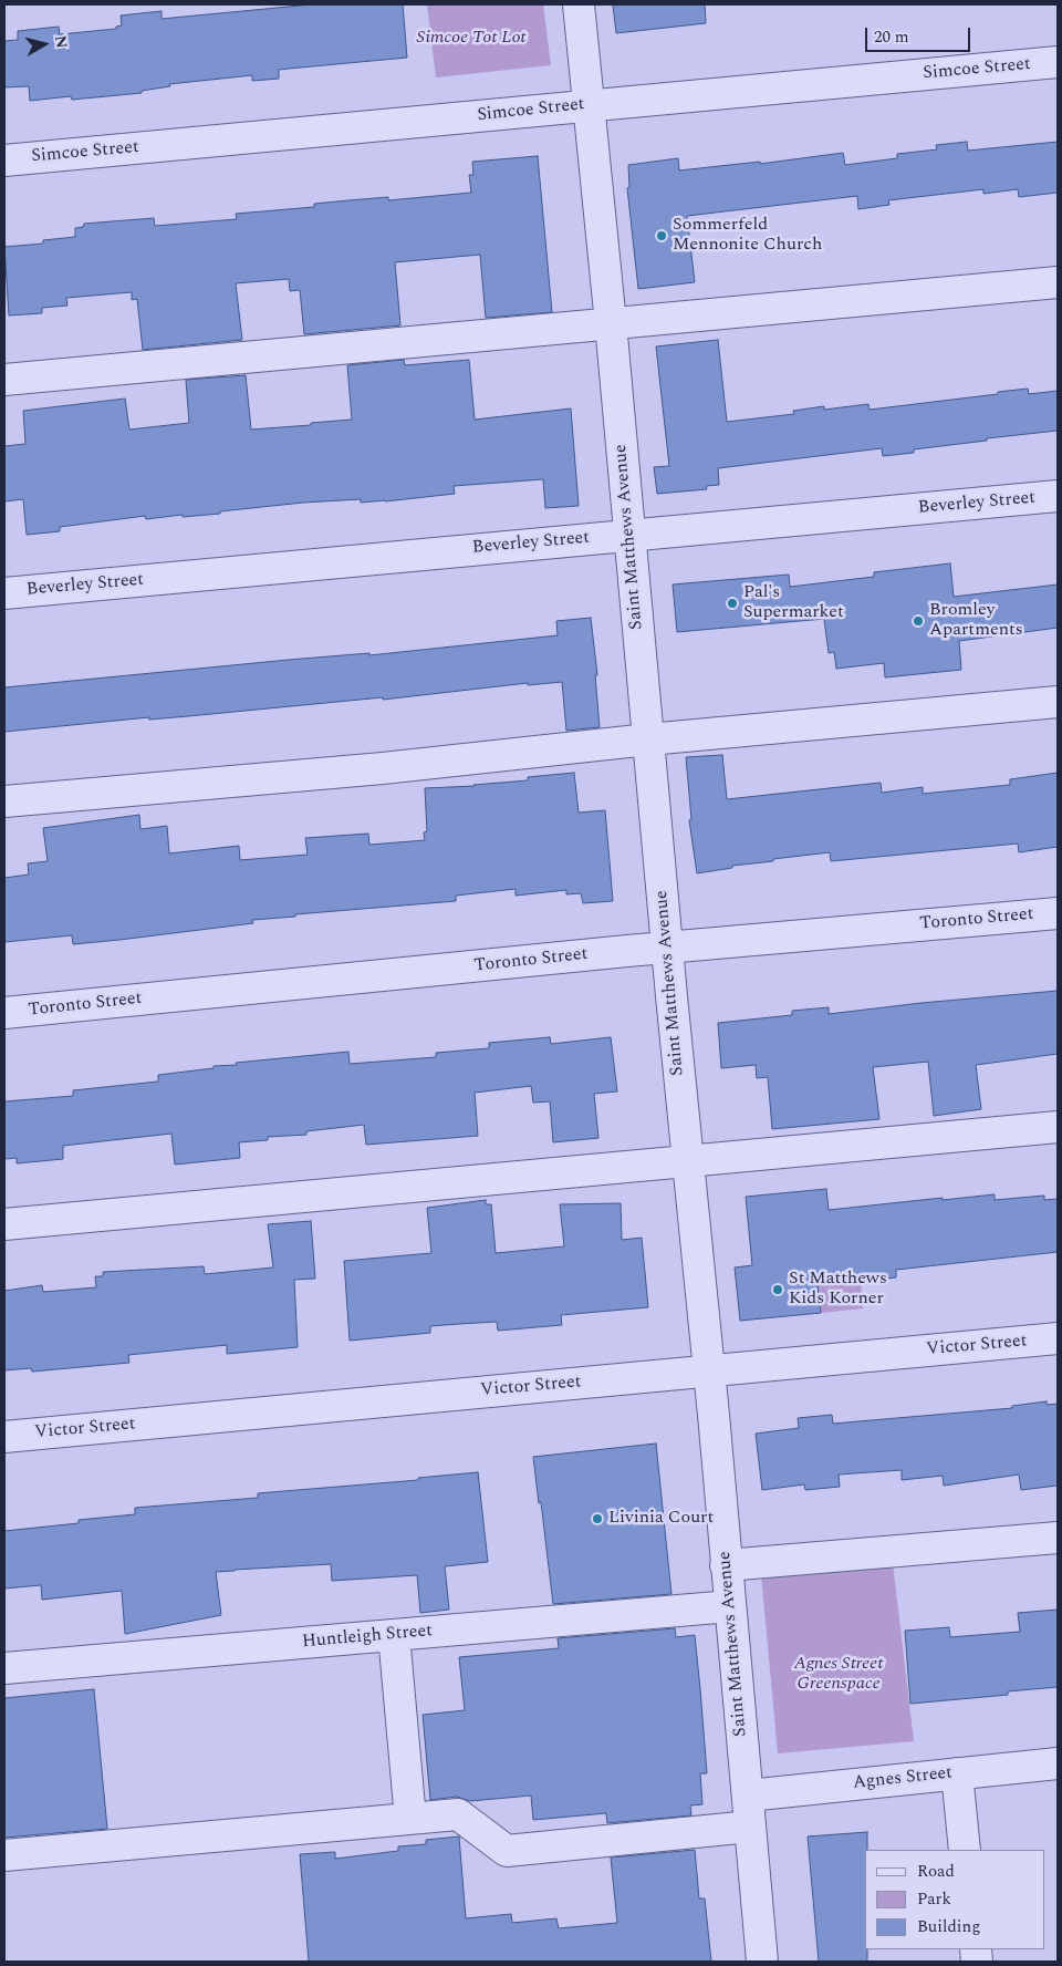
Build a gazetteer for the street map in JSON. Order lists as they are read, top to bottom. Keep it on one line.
{"streets":{"street":["Simcoe Street","Beverley Street","Saint Matthews Avenue","Toronto Street","Victor Street","Huntleigh Street","Agnes Street"]},"crossings":[["Simcoe Street","Saint Matthews Avenue"],["Beverley Street","Saint Matthews Avenue"],["Saint Matthews Avenue","Toronto Street"],["Saint Matthews Avenue","Victor Street"],["Saint Matthews Avenue","Huntleigh Street"],["Saint Matthews Avenue","Agnes Street"]],"parks":["Simcoe Tot Lot","Agnes Street Greenspace"],"places":["Sommerfeld Mennonite Church","Pal's Supermarket","Bromley Apartments","St Matthews Kids Korner","Livinia Court"],"legend":["Road","Park","Building"],"scale_bar":"20 m","north":"right"}
